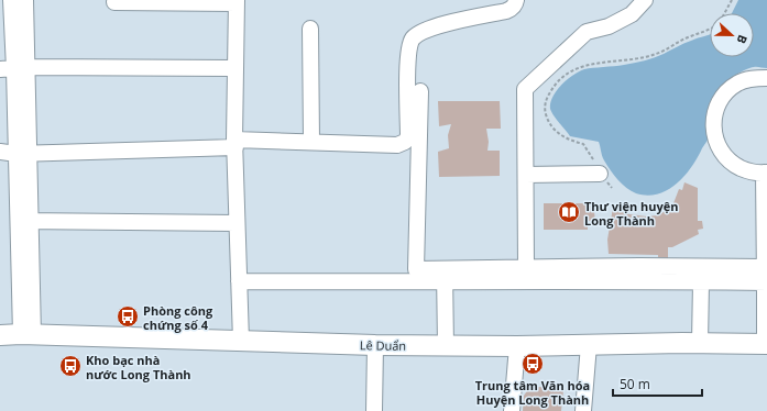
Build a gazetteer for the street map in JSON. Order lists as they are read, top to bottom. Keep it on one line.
{"streets":{"main road":["Lê Duẩn"]},"places":{"library":["Thư viện huyện Long Thành"],"bus stop":["Phòng công chứng số 4","Trung tâm Văn hóa Huyện Long Thành","Kho bạc nhà nước Long Thành"]},"scale_bar":"50 m","north":"right"}
